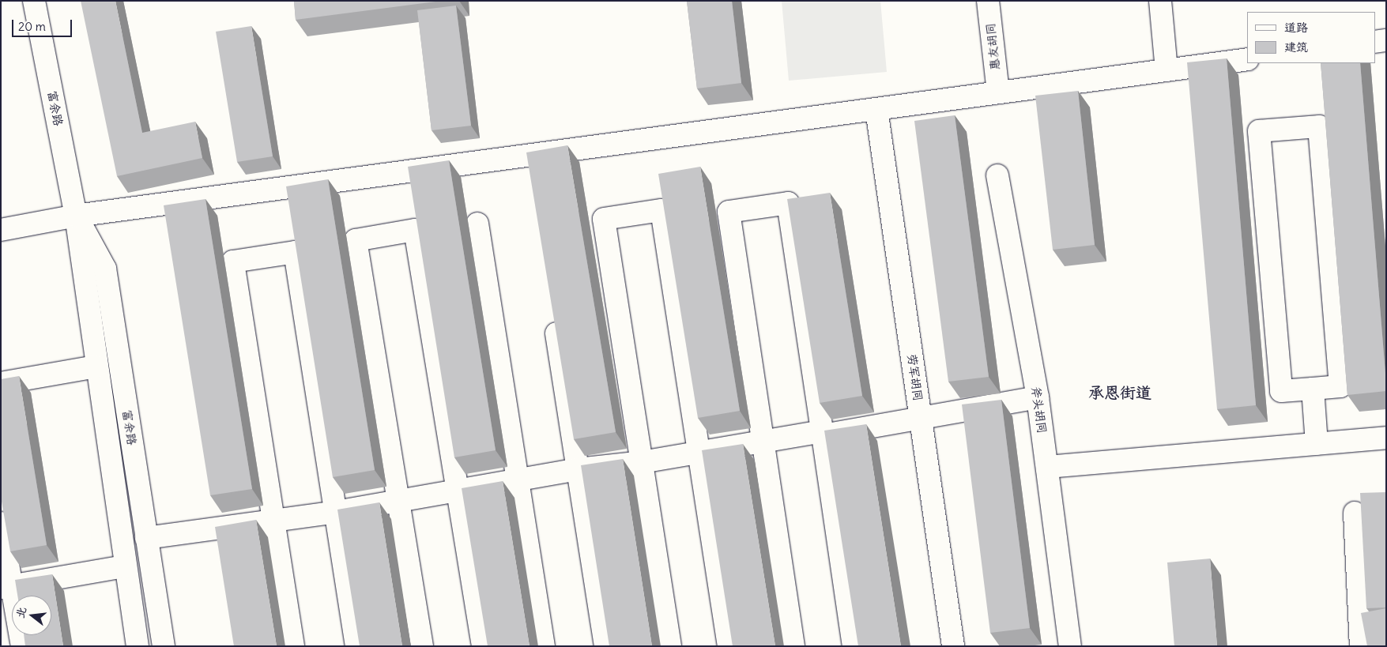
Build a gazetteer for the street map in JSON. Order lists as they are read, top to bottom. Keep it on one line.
{"streets":{"street":["惠友胡同","富余路","劳军胡同","斧头胡同"]},"districts":["承恩街道"],"legend":["道路","建筑"],"scale_bar":"20 m","north":"left"}
